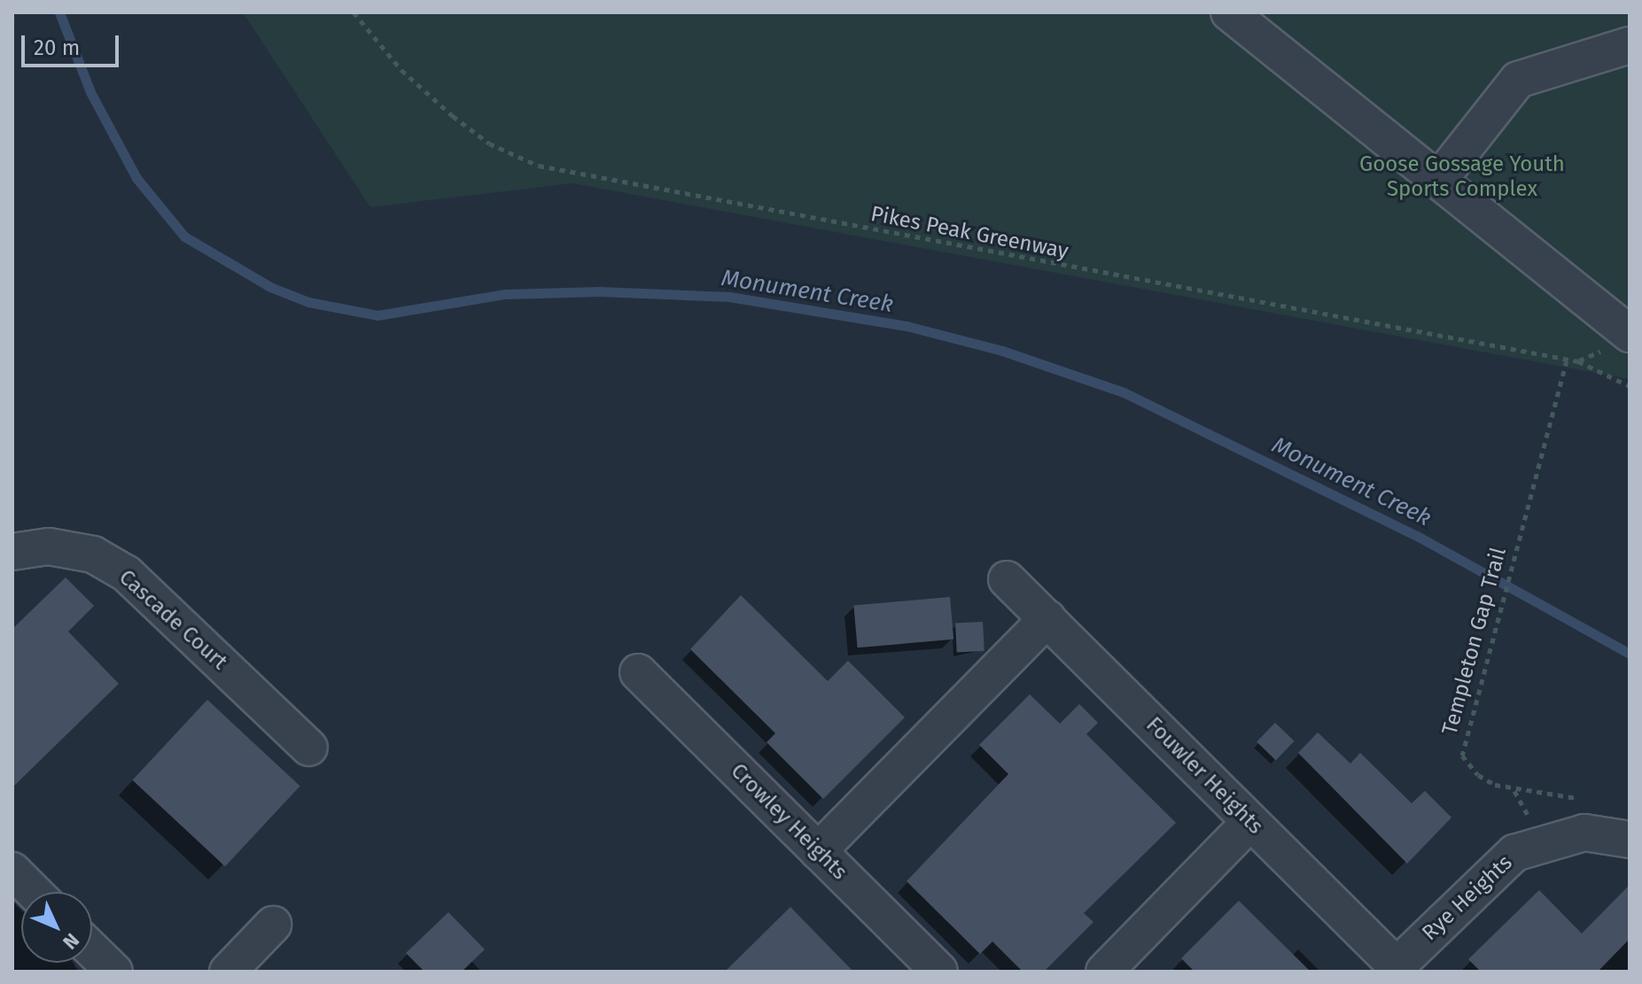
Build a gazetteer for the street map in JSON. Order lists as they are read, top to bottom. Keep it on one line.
{"streets":{"street":["Cascade Court","Fouwler Heights","Crowley Heights","Rye Heights"],"path":["Pikes Peak Greenway","Templeton Gap Trail"]},"crossings":[["Pikes Peak Greenway","Templeton Gap Trail"],["Fouwler Heights","Rye Heights"]],"water":["Monument Creek"],"parks":["Goose Gossage Youth Sports Complex"],"scale_bar":"20 m","north":"bottom right"}
